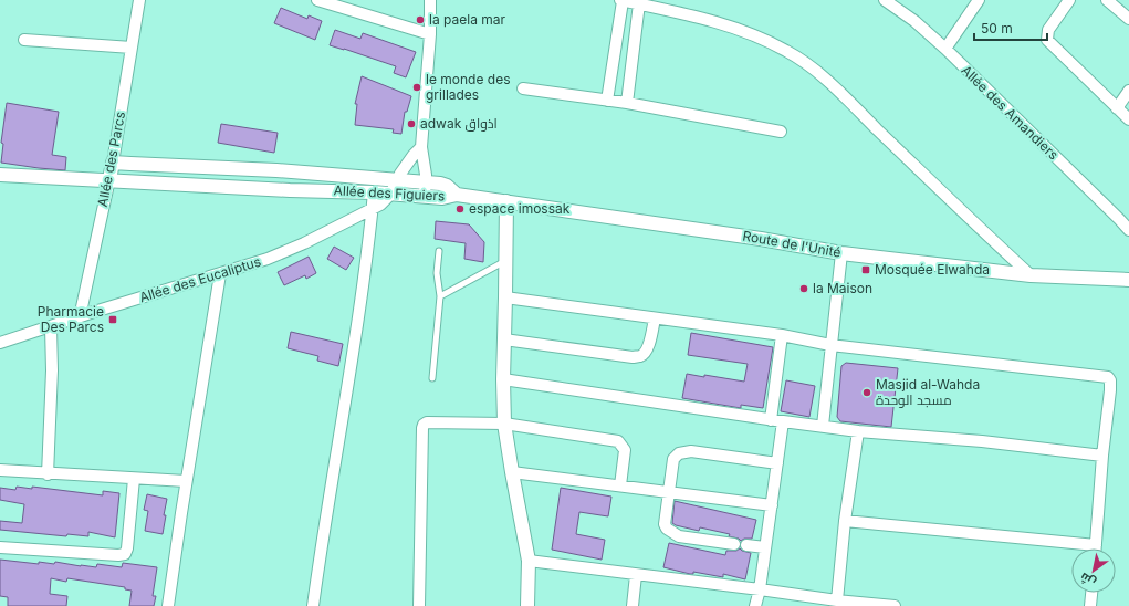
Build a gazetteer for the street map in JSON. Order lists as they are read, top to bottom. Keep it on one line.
{"streets":{"street":["Allée des Amandiers","Allée des Parcs","Allée des Figuiers","Route de l'Unité","Allée des Eucaliptus"]},"crossings":[["Allée des Parcs","Allée des Figuiers"],["Allée des Parcs","Allée des Eucaliptus"],["Allée des Figuiers","Route de l'Unité"],["Allée des Figuiers","Allée des Eucaliptus"]],"places":{"other":["la paela mar","le monde des grillades","adwak اذواق","espace imossak","la Maison","Masjid al-Wahda مسجد الوحدة"],"transit":["Mosquée Elwahda","Pharmacie Des Parcs"]},"scale_bar":"50 m","north":"bottom left"}
